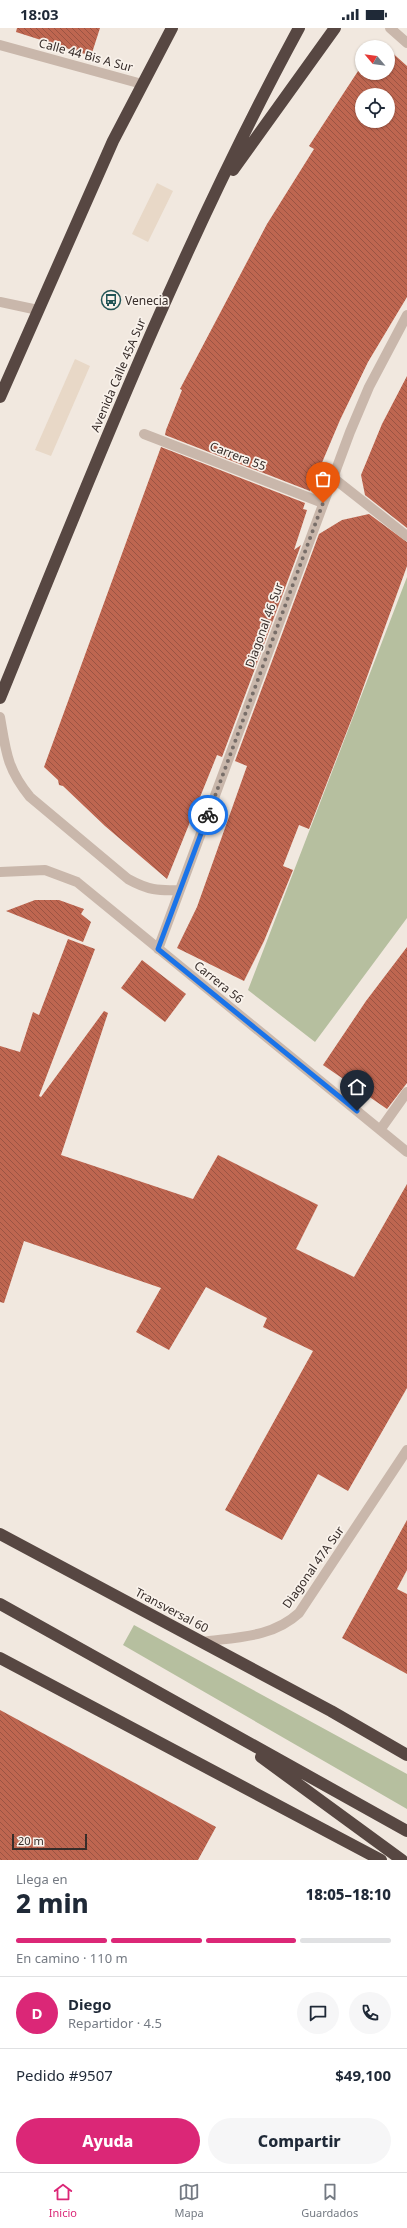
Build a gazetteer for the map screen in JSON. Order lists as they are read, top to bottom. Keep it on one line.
{"streets":{"highway":["Avenida Calle 45A Sur","Transversal 60"],"street":["Calle 44 Bis A Sur","Carrera 55","Diagonal 46 Sur","Carrera 56","Diagonal 47A Sur"]},"crossings":[["Carrera 55","Diagonal 46 Sur"],["Diagonal 46 Sur","Carrera 56"],["Diagonal 47A Sur","Transversal 60"]],"places":{"bus stop":["Venecia"]},"scale_bar":"20 m","north":"top left","page":{"status":"18:03","scale":"20 m","heading":["2 min","Llega en","18:05–18:10"],"panel":["Diego","Repartidor · 4.5","Pedido #9507","$49,100"],"bar":"En camino · 110 m","round":"D","buttons":["Ayuda","Compartir"],"tabs":["Inicio","Mapa","Guardados"]}}
